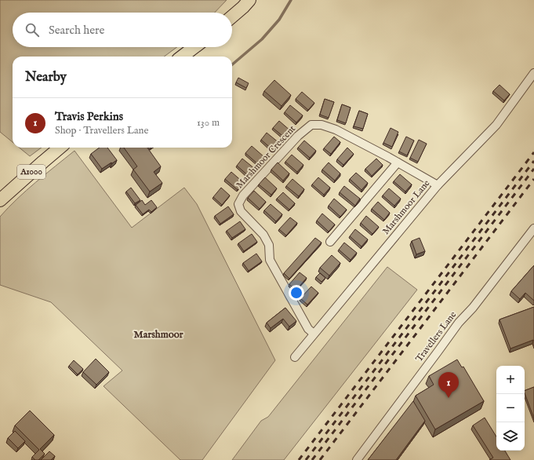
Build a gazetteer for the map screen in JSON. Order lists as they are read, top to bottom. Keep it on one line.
{"streets":{"main road":["A1000"],"street":["Marshmoor Crescent","Marshmoor Lane","Travellers Lane"]},"crossings":[["Marshmoor Crescent","Marshmoor Lane"]],"districts":["Marshmoor"],"page":{"search":"Search here","heading":"Nearby","list":[{"mark":"1","name":"Travis Perkins","note":"Shop · Travellers Lane","value":"130 m"}],"map_buttons":["+","−"],"pins":"1"}}
